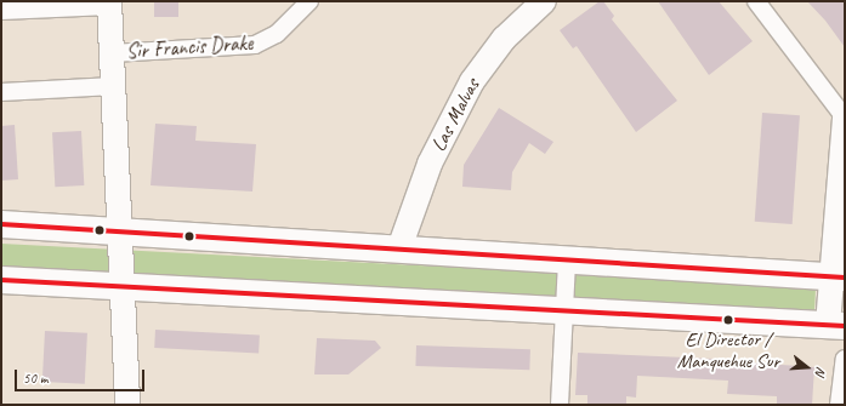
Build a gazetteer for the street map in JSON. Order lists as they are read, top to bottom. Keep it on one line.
{"streets":{"street":["Sir Francis Drake","Las Malvas"]},"places":["El Director / Manquehue Sur"],"scale_bar":"50 m","north":"right"}
